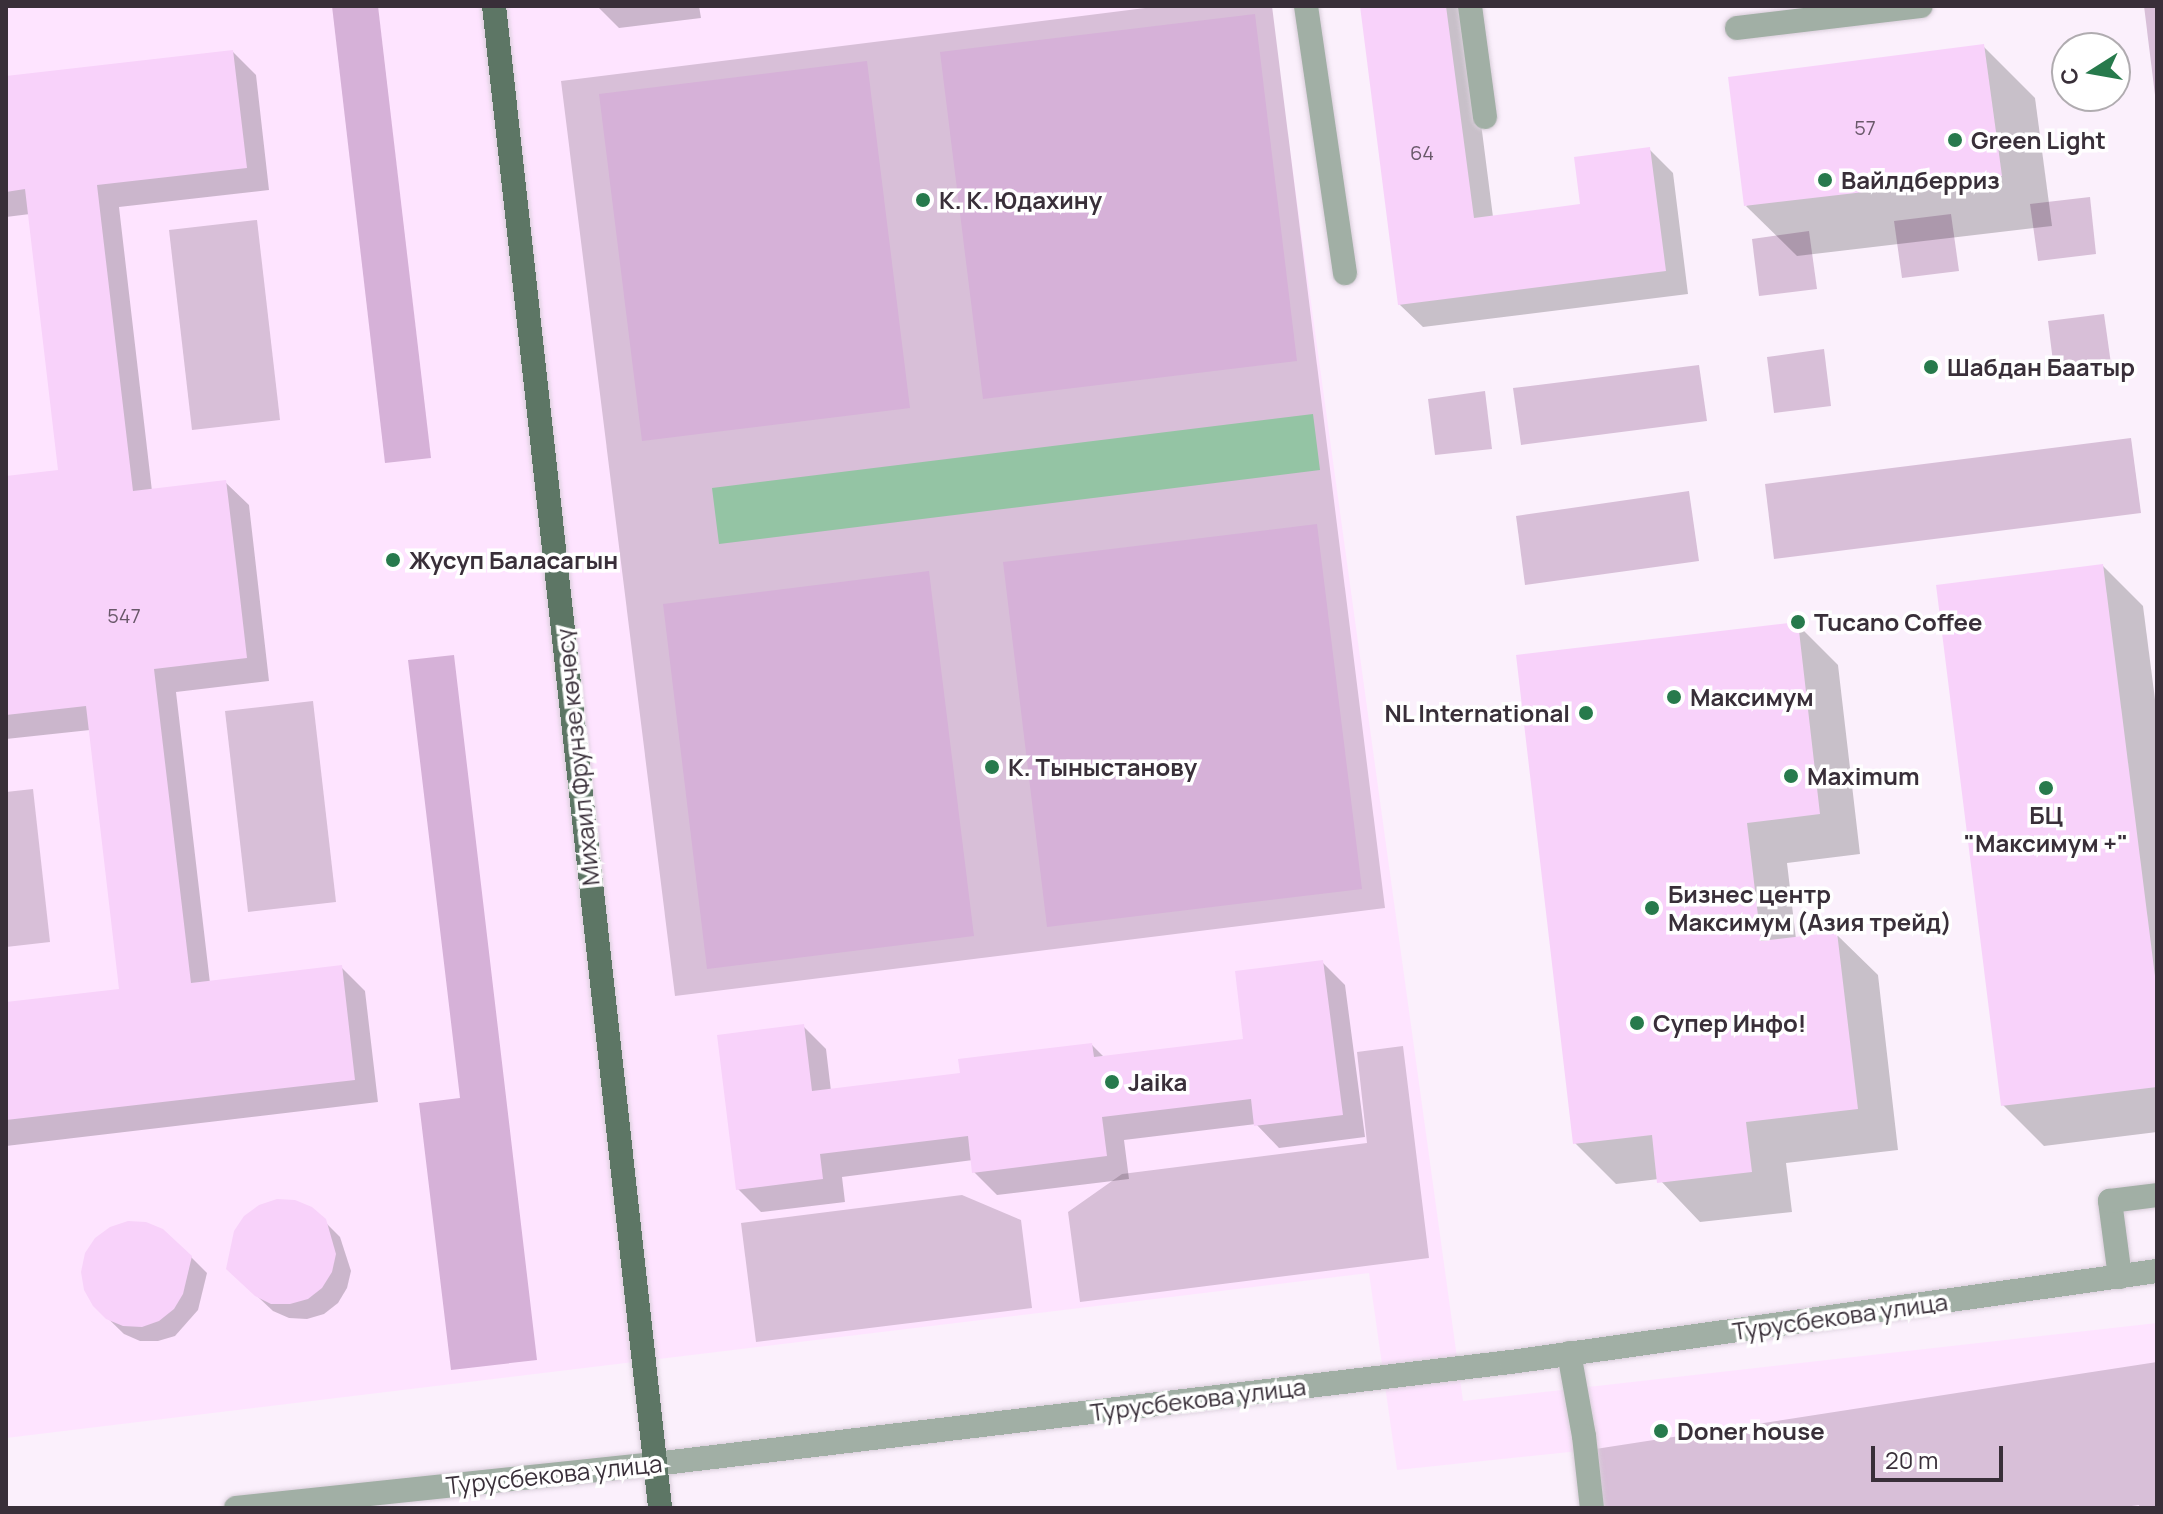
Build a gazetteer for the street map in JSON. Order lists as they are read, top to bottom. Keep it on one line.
{"streets":{"main road":["Михаил Фрунзе көчөсү"],"street":["Турусбекова улица"]},"crossings":[["Михаил Фрунзе көчөсү","Турусбекова улица"]],"places":["Green Light","Вайлдберриз","К. К. Юдахину","Шабдан Баатыр","Жусуп Баласагын","Tucano Coffee","Максимум","NL International","К. Тыныстанову","Maximum","БЦ \"Максимум +\"","Бизнес центр Максимум (Азия трейд)","Супер Инфо!","Jaika","Doner house"],"house_numbers":["57","64","547"],"scale_bar":"20 m","north":"left"}
